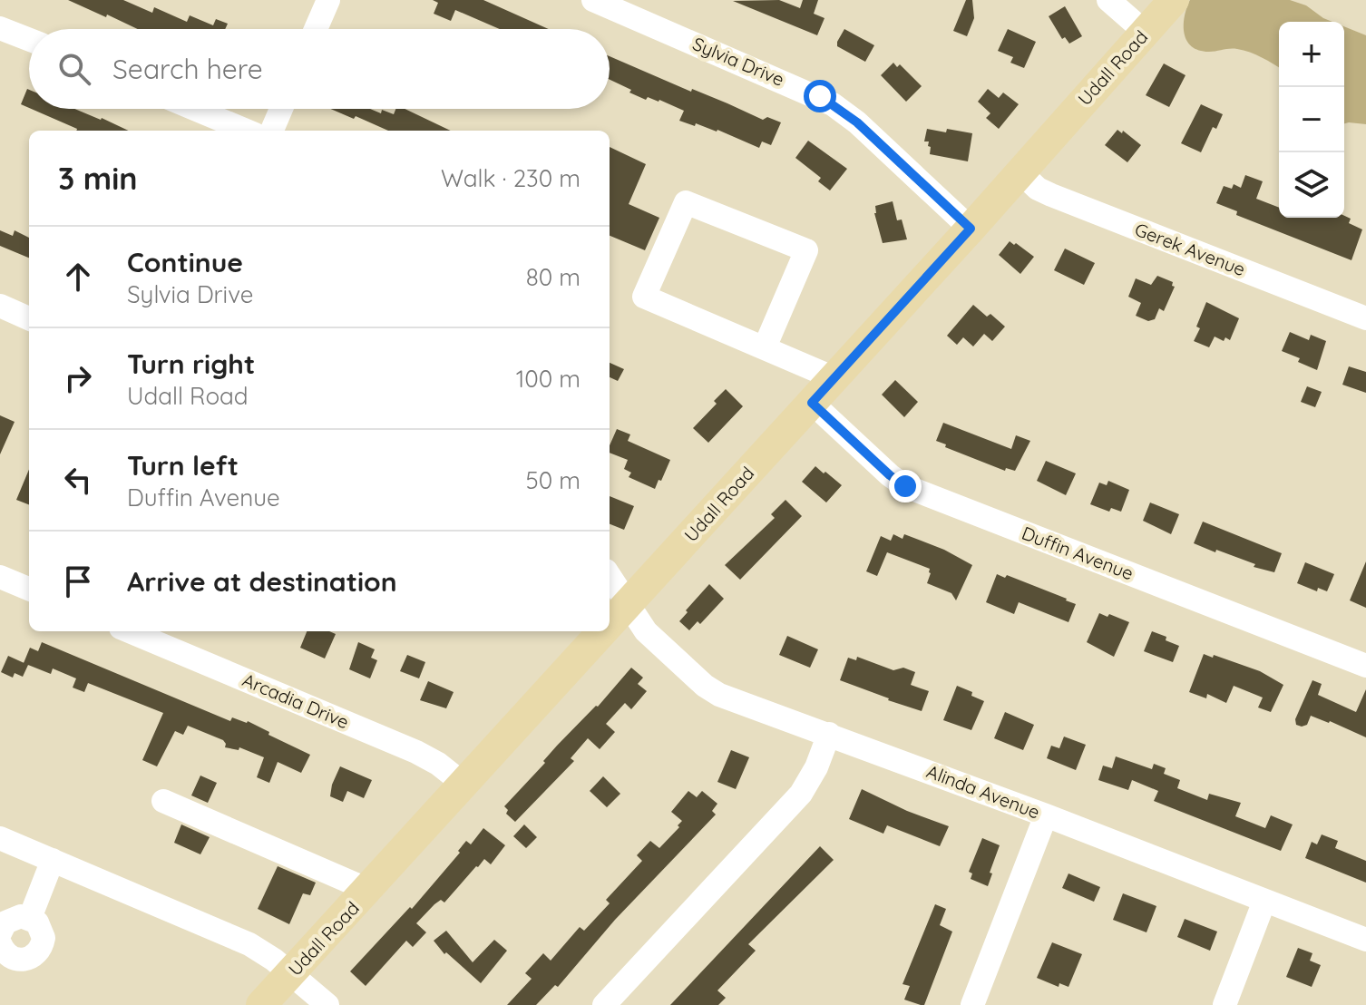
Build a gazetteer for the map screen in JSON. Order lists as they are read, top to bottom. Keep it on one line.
{"streets":{"main road":["Udall Road"],"street":["Sylvia Drive","Gerek Avenue","Duffin Avenue","Arcadia Drive","Alinda Avenue"]},"crossings":[["Sylvia Drive","Udall Road"],["Udall Road","Gerek Avenue"],["Udall Road","Duffin Avenue"],["Udall Road","Arcadia Drive"],["Udall Road","Alinda Avenue"]],"page":{"map_buttons":["+","−"],"search":"Search here","heading":["3 min","Walk · 230 m"],"list":[["Continue","Sylvia Drive","80 m"],["Turn right","Udall Road","100 m"],["Turn left","Duffin Avenue","50 m"],"Arrive at destination"]}}
